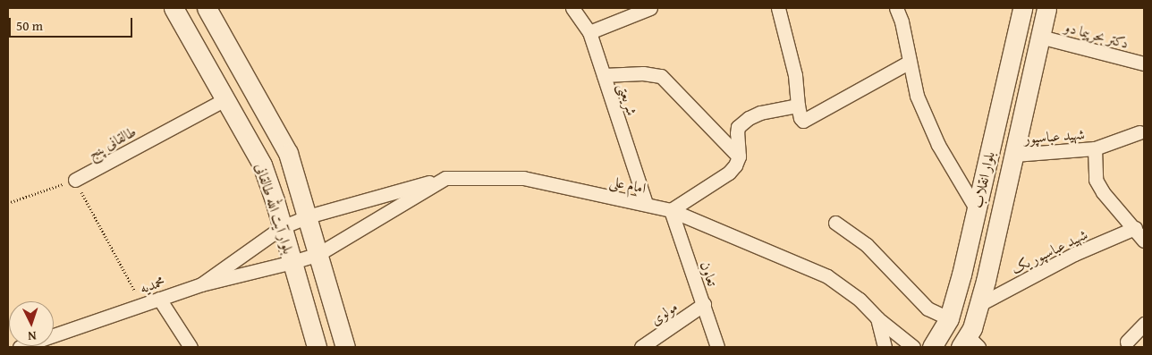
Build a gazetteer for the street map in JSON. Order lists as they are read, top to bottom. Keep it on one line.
{"streets":{"main road":["بلوار انقلاب","بلوار آیت الله طالقانی"],"street":["دکتر بحرپیما دو","شریعتی","شهید عباسپور","طالقانی پنج","امام علی","شهید عباسپور یک","تعاون","محمدیه","مولوی"]},"crossings":[["دکتر بحرپیما دو","بلوار انقلاب"],["شریعتی","امام علی"],["شهید عباسپور","بلوار انقلاب"],["شهید عباسپور","شهید عباسپور یک"],["طالقانی پنج","بلوار آیت الله طالقانی"],["بلوار انقلاب","شهید عباسپور یک"],["امام علی","بلوار آیت الله طالقانی"],["امام علی","تعاون"],["امام علی","محمدیه"],["بلوار آیت الله طالقانی","محمدیه"],["تعاون","مولوی"]],"scale_bar":"50 m","north":"bottom"}
